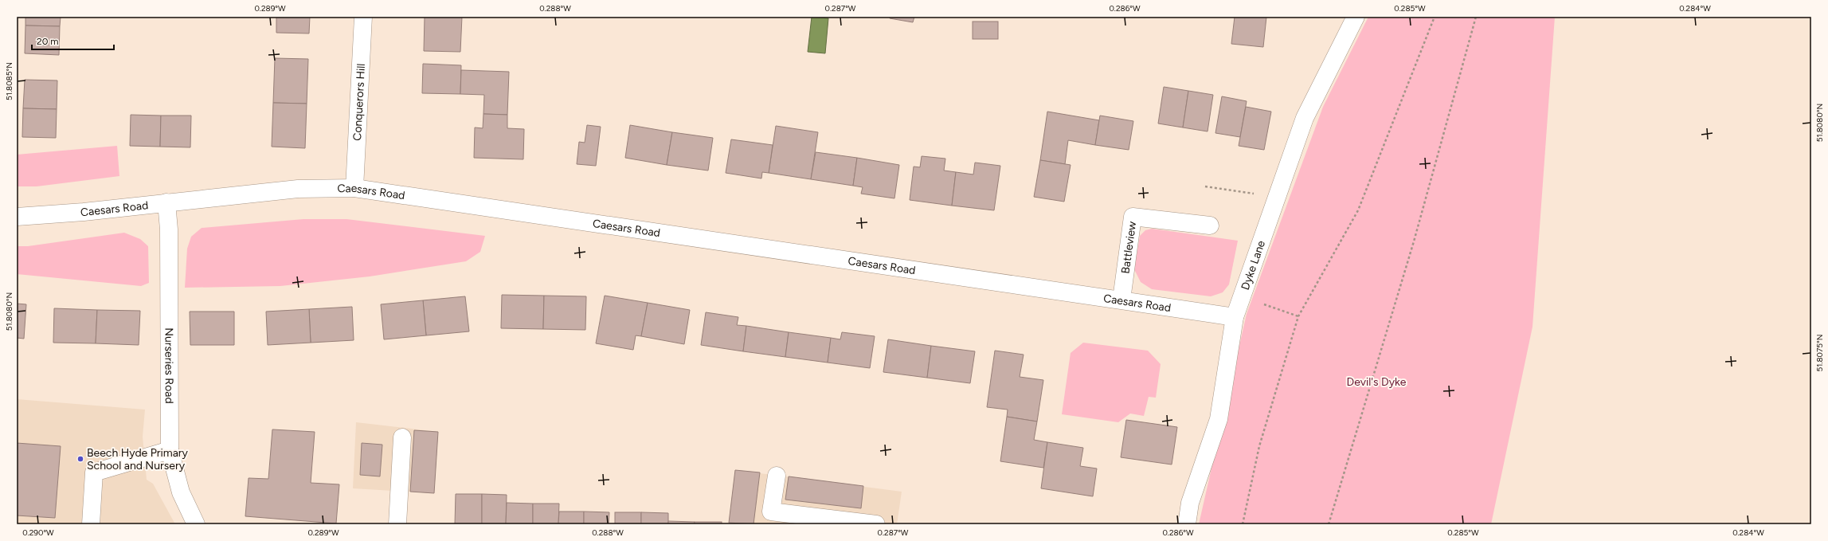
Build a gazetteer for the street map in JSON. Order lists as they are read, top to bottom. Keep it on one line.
{"streets":{"street":["Conquerors Hill","Caesars Road","Battleview","Dyke Lane","Nurseries Road"]},"crossings":[["Conquerors Hill","Caesars Road"],["Caesars Road","Battleview"],["Caesars Road","Dyke Lane"],["Caesars Road","Nurseries Road"]],"parks":["Devil's Dyke"],"places":["Beech Hyde Primary School and Nursery"],"scale_bar":"20 m","coordinates":["0.289°W","0.288°W","0.287°W","0.286°W","0.285°W","0.284°W","51.8085°N","51.8080°N","51.8075°N","0.290°W"]}
